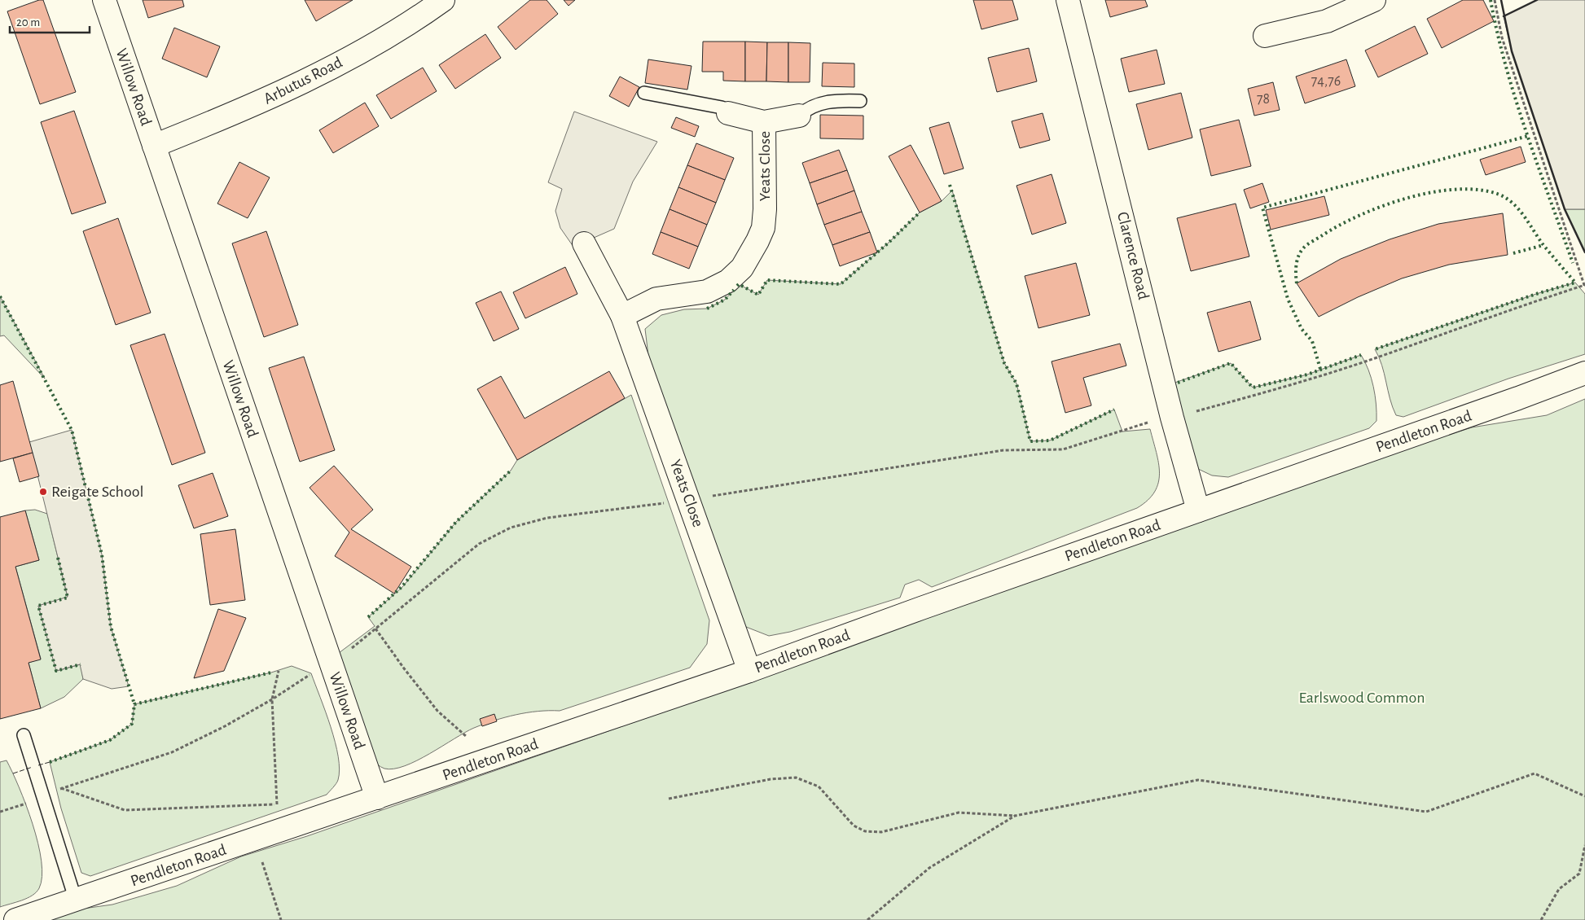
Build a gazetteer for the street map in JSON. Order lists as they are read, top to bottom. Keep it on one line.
{"streets":{"street":["Arbutus Road","Willow Road","Yeats Close","Clarence Road","Pendleton Road"]},"crossings":[["Arbutus Road","Willow Road"],["Willow Road","Pendleton Road"],["Yeats Close","Pendleton Road"],["Clarence Road","Pendleton Road"]],"parks":["Earlswood Common"],"places":["Reigate School"],"house_numbers":["74,76","78"],"scale_bar":"20 m"}
